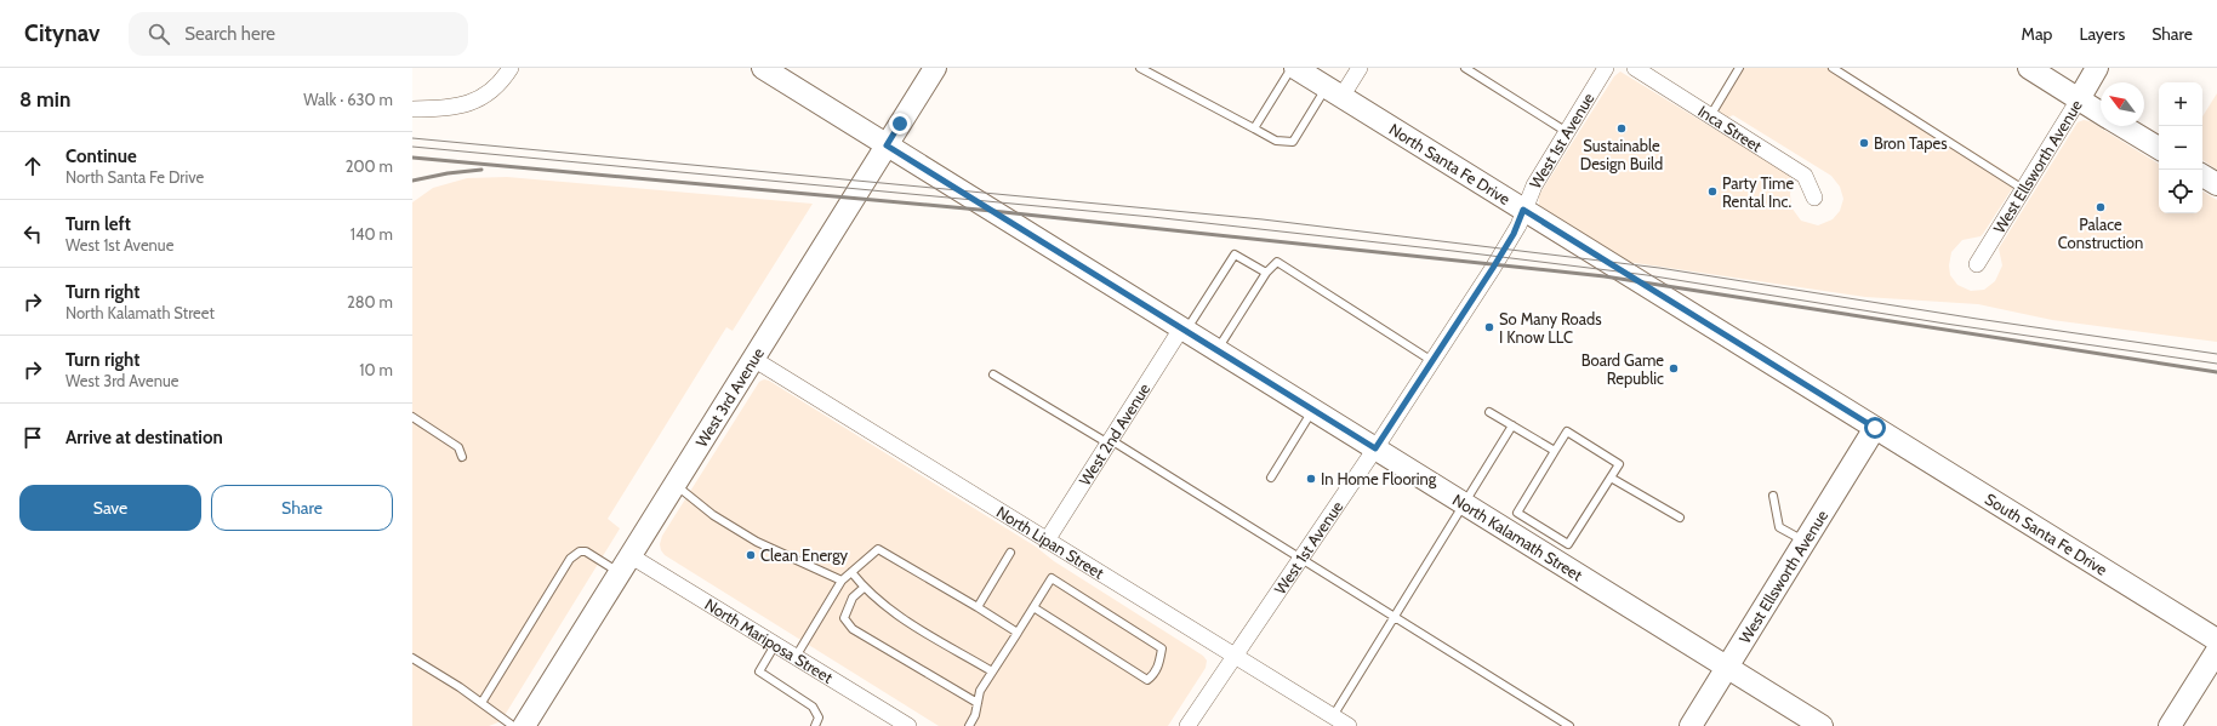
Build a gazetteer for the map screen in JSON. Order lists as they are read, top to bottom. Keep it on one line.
{"streets":{"main road":["North Santa Fe Drive","West Ellsworth Avenue","West 3rd Avenue","South Santa Fe Drive","North Kalamath Street"],"street":["Inca Street","West 1st Avenue","West 2nd Avenue","North Lipan Street","North Mariposa Street"]},"crossings":[["West 1st Avenue","North Santa Fe Drive"],["West 1st Avenue","North Kalamath Street"],["West 1st Avenue","North Lipan Street"],["North Santa Fe Drive","West Ellsworth Avenue"],["North Santa Fe Drive","South Santa Fe Drive"],["West Ellsworth Avenue","South Santa Fe Drive"],["West Ellsworth Avenue","North Kalamath Street"],["West 3rd Avenue","North Kalamath Street"],["West 3rd Avenue","North Lipan Street"],["West 3rd Avenue","North Mariposa Street"],["West 2nd Avenue","North Kalamath Street"],["West 2nd Avenue","North Lipan Street"]],"places":["Sustainable Design Build","Bron Tapes","Party Time Rental Inc.","Palace Construction","So Many Roads I Know LLC","Board Game Republic","In Home Flooring","Clean Energy"],"north":"top left","page":{"header":"Citynav","search":"Search here","nav":["Map","Layers","Share"],"heading":["8 min","Walk · 630 m"],"map_buttons":["+","−"],"list":[["Continue","North Santa Fe Drive","200 m"],["Turn left","West 1st Avenue","140 m"],["Turn right","North Kalamath Street","280 m"],["Turn right","West 3rd Avenue","10 m"],"Arrive at destination"],"buttons":["Save","Share"]}}
